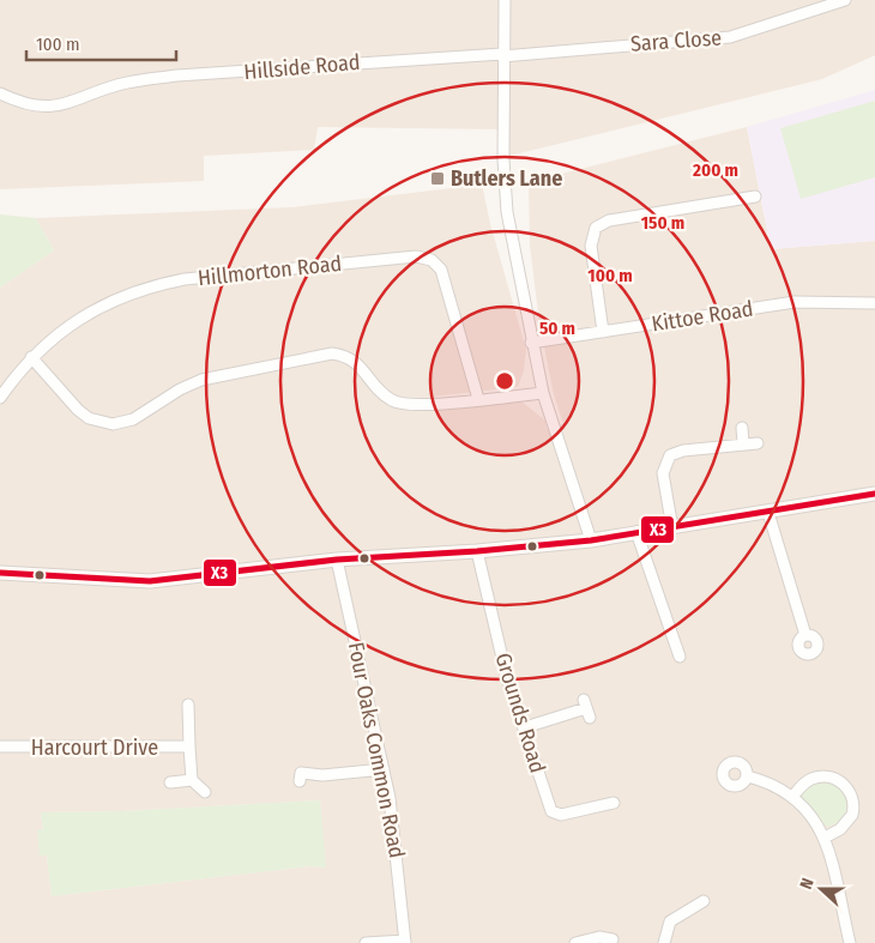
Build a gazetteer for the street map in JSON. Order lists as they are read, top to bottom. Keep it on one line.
{"streets":{"street":["Sara Close","Hillside Road","Hillmorton Road","Kittoe Road","Grounds Road","Harcourt Drive","Four Oaks Common Road"]},"crossings":[["Sara Close","Hillside Road"]],"places":{"transit":["Butlers Lane"]},"lines":["transit line X3"],"scale_bar":"100 m","north":"left","rings":["200 m","150 m","100 m","50 m"]}
